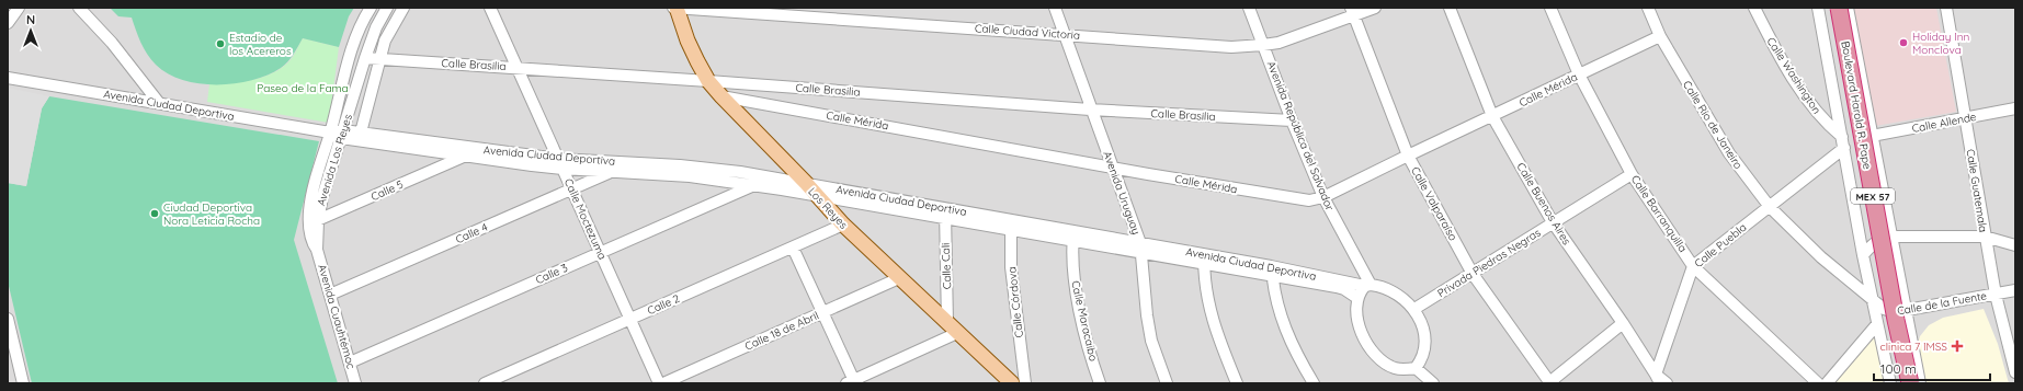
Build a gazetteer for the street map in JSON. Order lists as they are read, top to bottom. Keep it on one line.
{"streets":{"highway":["Boulevard Harold R. Pape","MEX 57"],"main road":["Los Reyes"],"street":["Calle Ciudad Victoria","Calle Brasilia","Calle Washington","Calle Mérida","Avenida Ciudad Deportiva","Calle Allende","Calle Río de Janeiro","Avenida República del Salvador","Avenida Los Reyes","Calle 5","Calle Guatemala","Avenida Uruguay","Calle Valparaíso","Calle Buenos Aires","Calle Barranquilla","Calle Moctezuma","Calle 4","Calle Puebla","Privada Piedras Negras","Calle Cali","Calle 3","Calle Córdova","Calle de la Fuente","Calle 2","Avenida Cuauhtémoc","Calle Maracaibo","Calle 18 de Abril"]},"crossings":[["Calle Ciudad Victoria","Avenida República del Salvador"],["Calle Ciudad Victoria","Avenida Uruguay"],["Calle Ciudad Victoria","Calle Valparaíso"],["Calle Ciudad Victoria","Los Reyes"],["Calle Brasilia","Avenida República del Salvador"],["Calle Brasilia","Avenida Los Reyes"],["Calle Brasilia","Avenida Uruguay"],["Calle Brasilia","Los Reyes"],["Calle Brasilia","Calle Moctezuma"],["Calle Washington","Calle Puebla"],["Calle Mérida","Calle Río de Janeiro"],["Calle Mérida","Avenida República del Salvador"],["Calle Mérida","Avenida Uruguay"],["Calle Mérida","Calle Valparaíso"],["Calle Mérida","Calle Buenos Aires"],["Calle Mérida","Los Reyes"],["Calle Mérida","Calle Barranquilla"],["Avenida Ciudad Deportiva","Avenida República del Salvador"],["Avenida Ciudad Deportiva","Avenida Los Reyes"],["Avenida Ciudad Deportiva","Calle 5"],["Avenida Ciudad Deportiva","Avenida Uruguay"],["Avenida Ciudad Deportiva","Los Reyes"],["Avenida Ciudad Deportiva","Calle Moctezuma"],["Avenida Ciudad Deportiva","Calle 4"],["Avenida Ciudad Deportiva","Privada Piedras Negras"],["Avenida Ciudad Deportiva","Calle Cali"],["Avenida Ciudad Deportiva","Calle 3"],["Avenida Ciudad Deportiva","Calle Córdova"],["Avenida Ciudad Deportiva","Calle Maracaibo"],["Calle Allende","Calle Guatemala"],["Calle Río de Janeiro","Calle Puebla"],["Calle Río de Janeiro","Calle de la Fuente"],["Avenida República del Salvador","Privada Piedras Negras"],["Avenida Los Reyes","Calle 5"],["Avenida Los Reyes","Avenida Cuauhtémoc"],["Calle Guatemala","Calle de la Fuente"],["Calle Valparaíso","Privada Piedras Negras"],["Calle Buenos Aires","Calle Puebla"],["Calle Buenos Aires","Privada Piedras Negras"],["Los Reyes","Calle Cali"],["Los Reyes","Calle 2"],["Los Reyes","Calle 18 de Abril"],["Calle Barranquilla","Calle Puebla"],["Calle Barranquilla","Privada Piedras Negras"],["Calle Moctezuma","Calle 4"],["Calle Moctezuma","Calle 3"],["Calle Moctezuma","Calle 2"],["Calle 4","Avenida Cuauhtémoc"],["Calle 3","Avenida Cuauhtémoc"]],"parks":["Paseo de la Fama"],"places":{"other":["Holiday Inn Monclova","Estadio de los Acereros","Ciudad Deportiva Nora Leticia Rocha"],"health":["clinica 7 IMSS"]},"scale_bar":"100 m","north":"top"}
